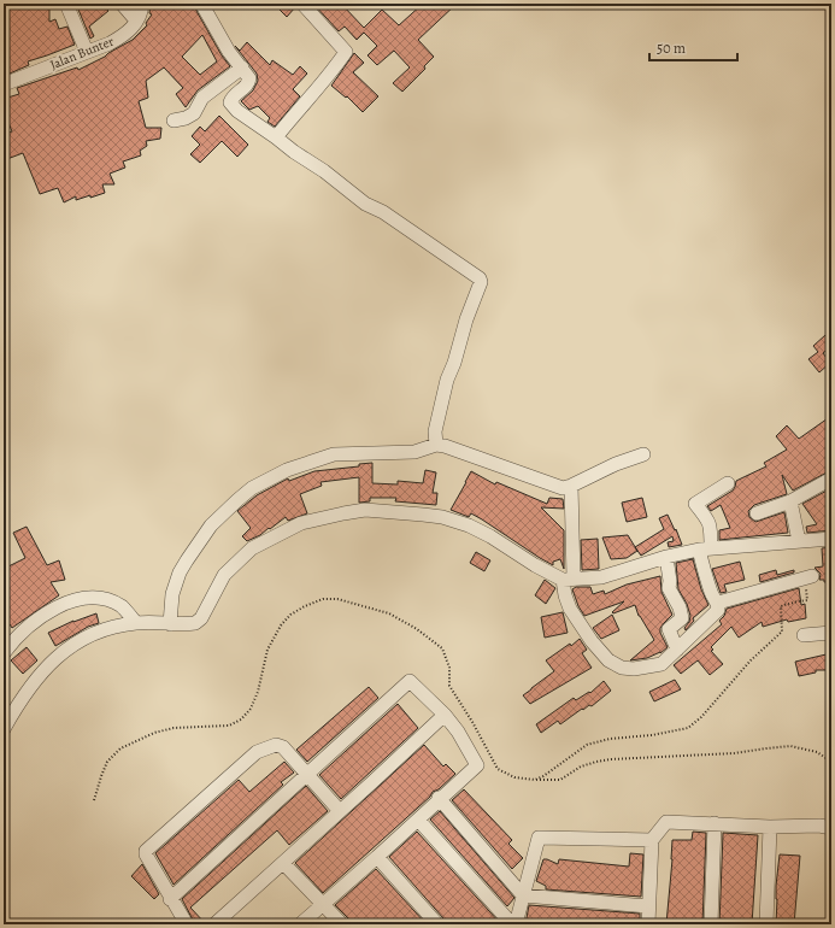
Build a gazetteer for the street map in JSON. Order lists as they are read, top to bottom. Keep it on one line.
{"streets":{"street":["Jalan Bunter"]},"scale_bar":"50 m"}
